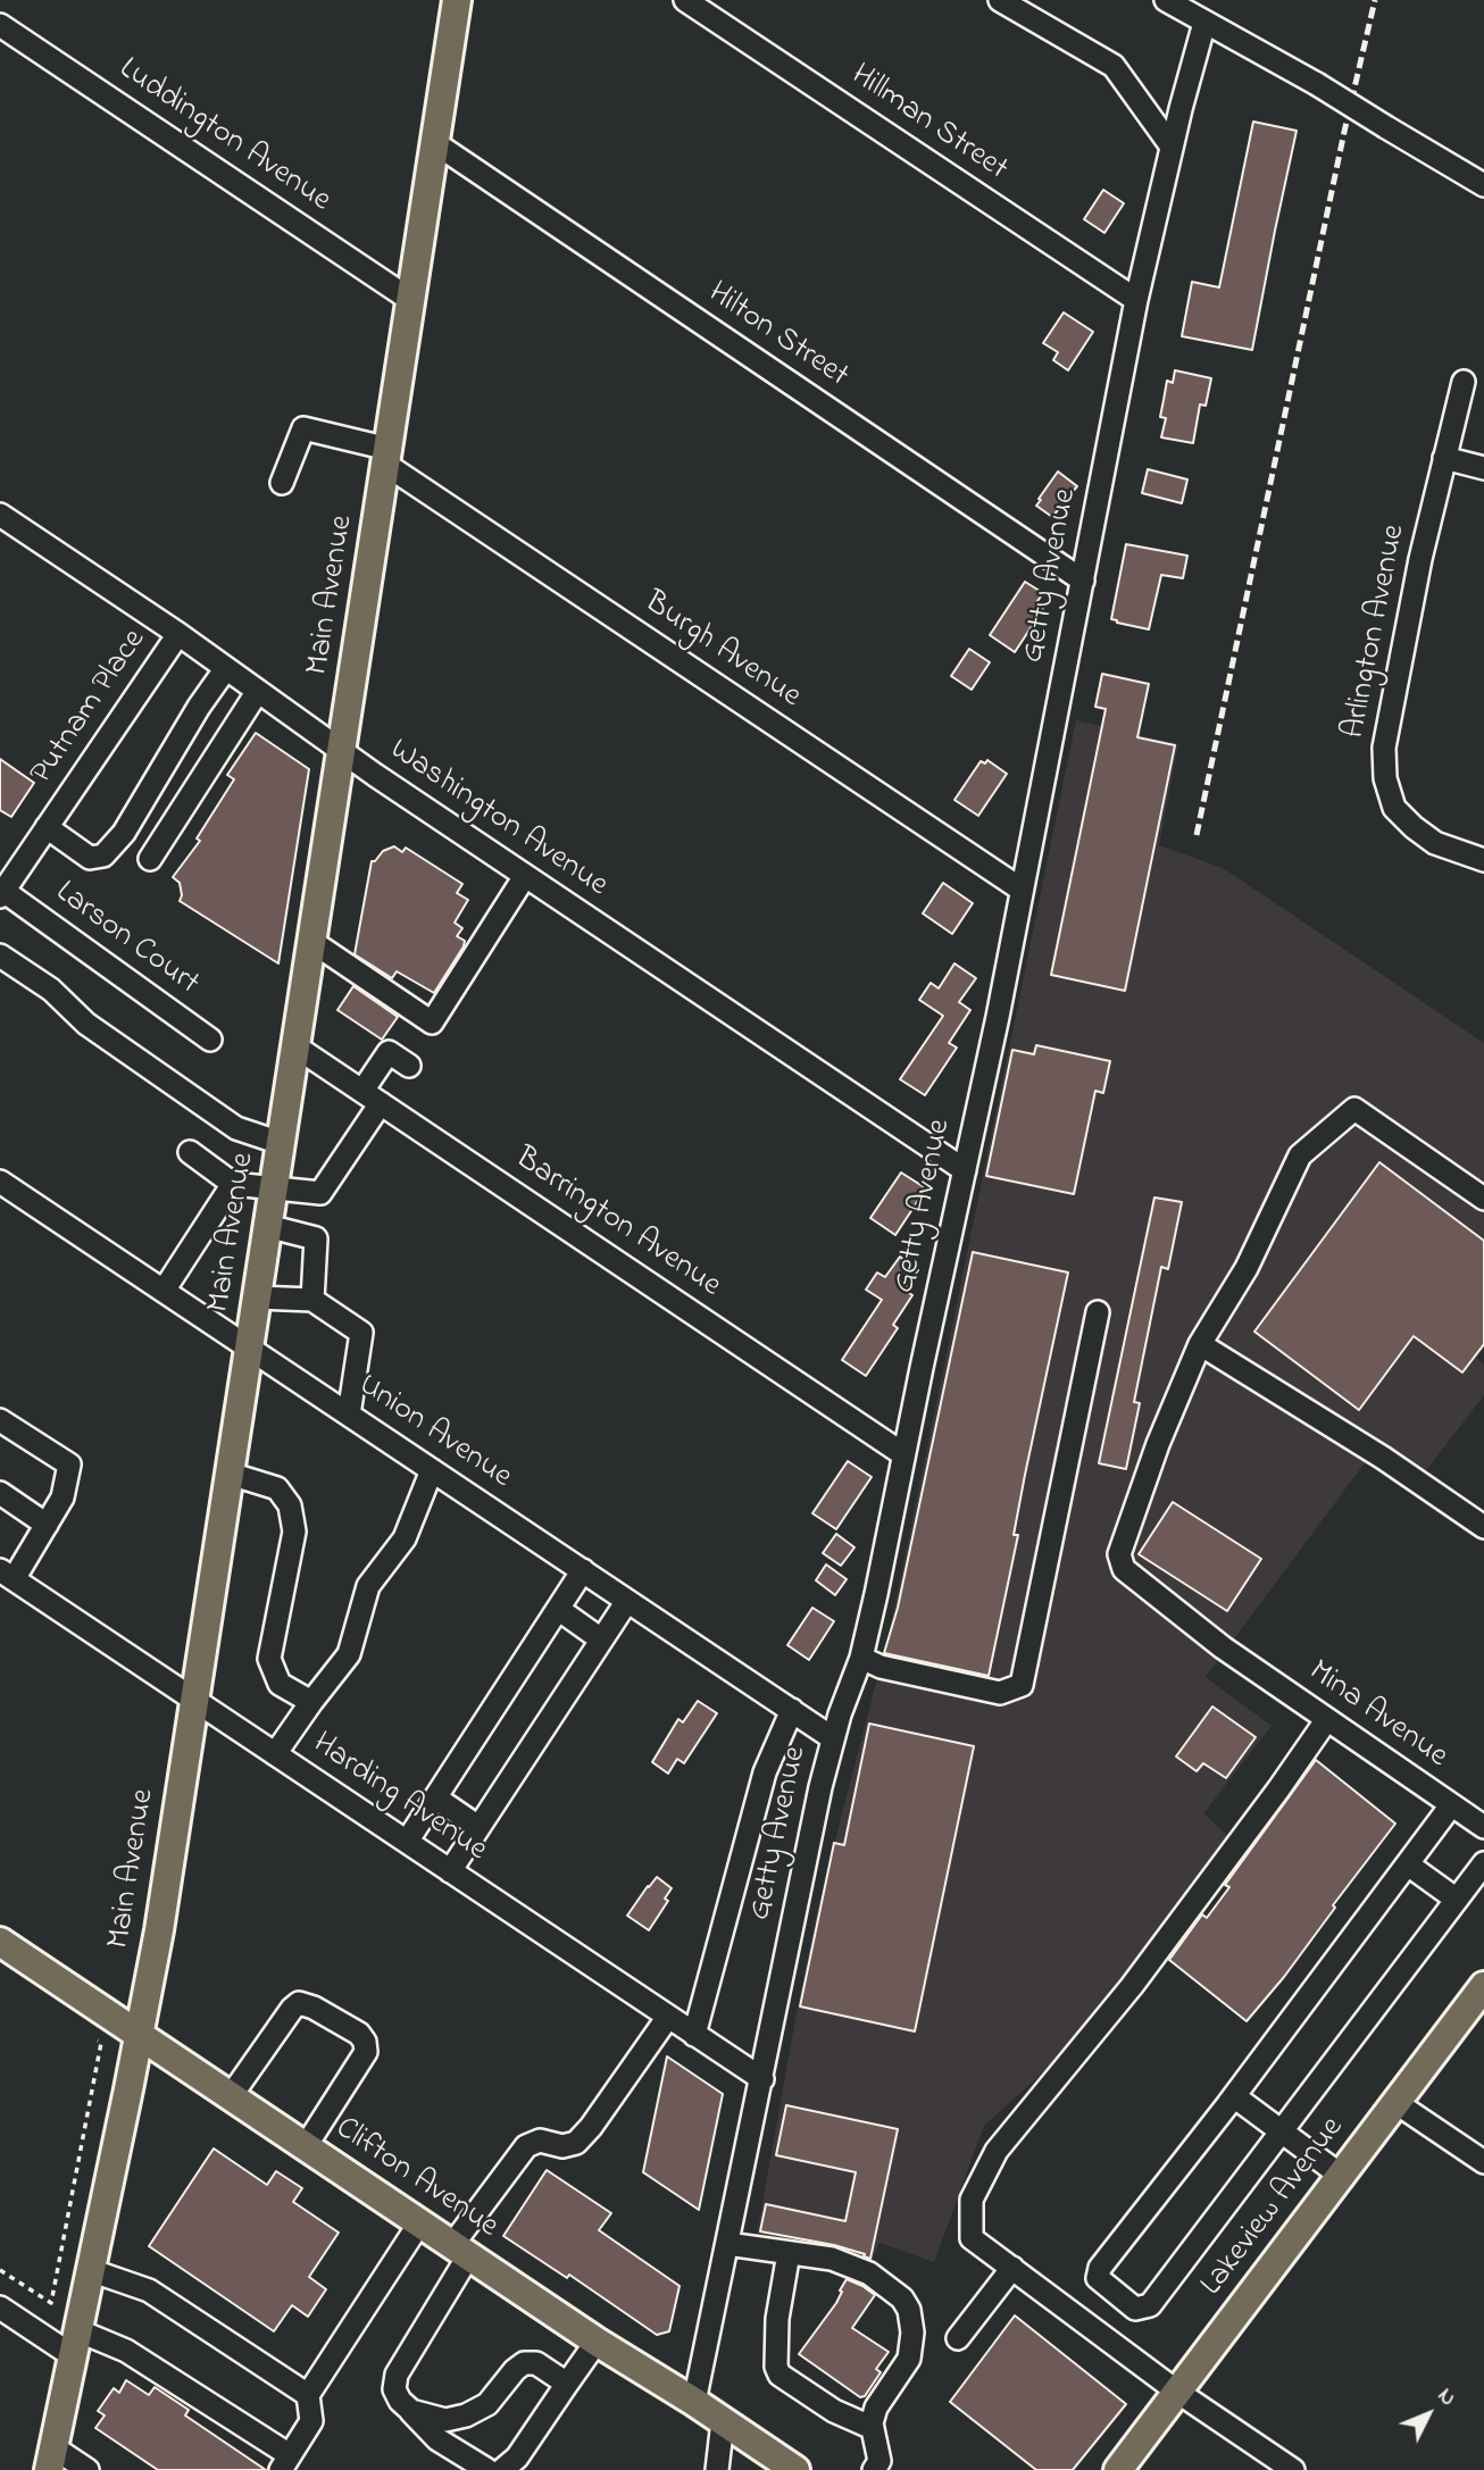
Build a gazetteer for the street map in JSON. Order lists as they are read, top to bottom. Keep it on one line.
{"streets":{"main road":["Main Avenue","Clifton Avenue","Lakeview Avenue"],"street":["Hillman Street","Luddington Avenue","Hilton Street","Getty Avenue","Arlington Avenue","Burgh Avenue","Putnam Place","Washington Avenue","Larson Court","Barrington Avenue","Union Avenue","Mina Avenue","Harding Avenue"]},"crossings":[["Hillman Street","Getty Avenue"],["Luddington Avenue","Main Avenue"],["Hilton Street","Getty Avenue"],["Hilton Street","Main Avenue"],["Getty Avenue","Burgh Avenue"],["Getty Avenue","Washington Avenue"],["Getty Avenue","Barrington Avenue"],["Getty Avenue","Union Avenue"],["Getty Avenue","Harding Avenue"],["Getty Avenue","Clifton Avenue"],["Main Avenue","Burgh Avenue"],["Main Avenue","Washington Avenue"],["Main Avenue","Barrington Avenue"],["Main Avenue","Union Avenue"],["Main Avenue","Harding Avenue"],["Main Avenue","Clifton Avenue"],["Putnam Place","Washington Avenue"],["Putnam Place","Larson Court"]],"north":"top right"}
